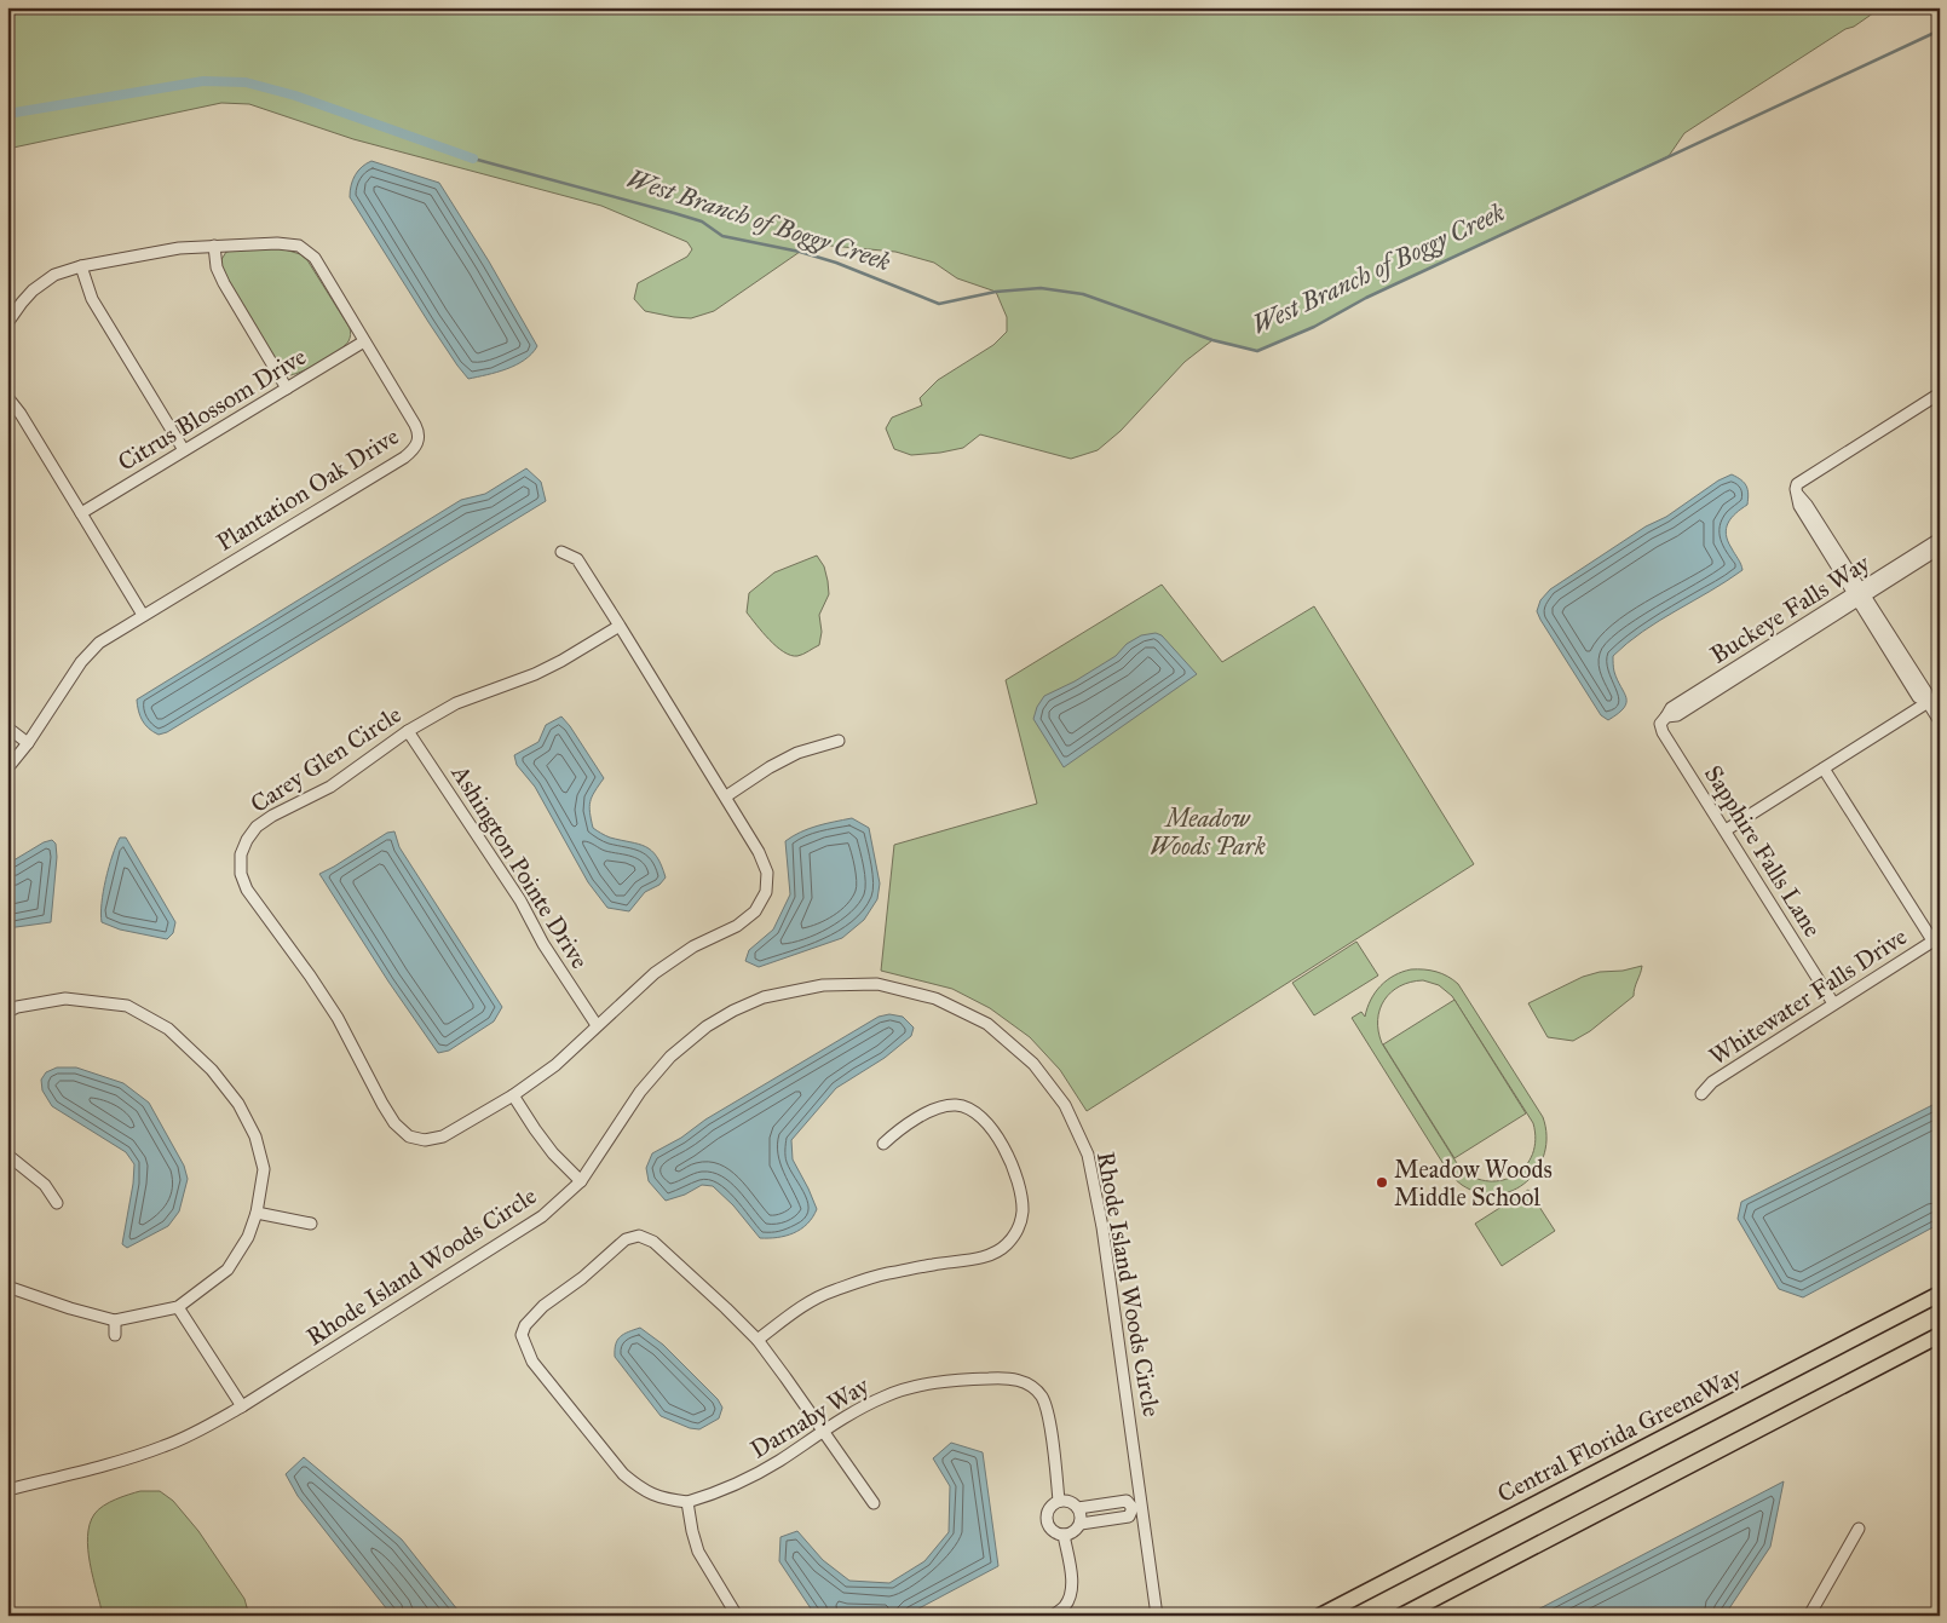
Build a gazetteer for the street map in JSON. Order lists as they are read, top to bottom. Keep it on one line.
{"streets":{"highway":["Central Florida GreeneWay"],"street":["Citrus Blossom Drive","Plantation Oak Drive","Buckeye Falls Way","Carey Glen Circle","Sapphire Falls Lane","Ashington Pointe Drive","Whitewater Falls Drive","Rhode Island Woods Circle","Darnaby Way"]},"crossings":[["Citrus Blossom Drive","Plantation Oak Drive"],["Buckeye Falls Way","Sapphire Falls Lane"],["Carey Glen Circle","Ashington Pointe Drive"],["Sapphire Falls Lane","Whitewater Falls Drive"]],"water":["West Branch of Boggy Creek"],"parks":["Meadow Woods Park"],"places":["Meadow Woods Middle School"]}
